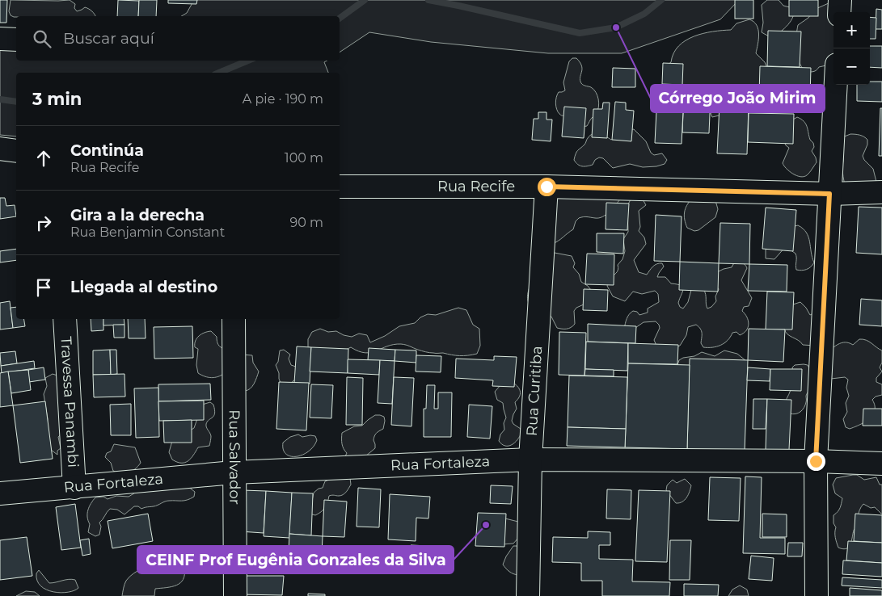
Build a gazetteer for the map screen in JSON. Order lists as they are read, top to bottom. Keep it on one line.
{"streets":{"street":["Rua Recife","Rua Curitiba","Travessa Panambi","Rua Salvador","Rua Fortaleza"]},"crossings":[["Rua Recife","Rua Curitiba"],["Rua Curitiba","Rua Fortaleza"],["Travessa Panambi","Rua Fortaleza"],["Rua Salvador","Rua Fortaleza"]],"places":["Córrego João Mirim","CEINF Prof Eugênia Gonzales da Silva"],"page":{"map_buttons":["+","−"],"search":"Buscar aquí","heading":["3 min","A pie · 190 m"],"list":[["Continúa","Rua Recife","100 m"],["Gira a la derecha","Rua Benjamin Constant","90 m"],"Llegada al destino"]}}
